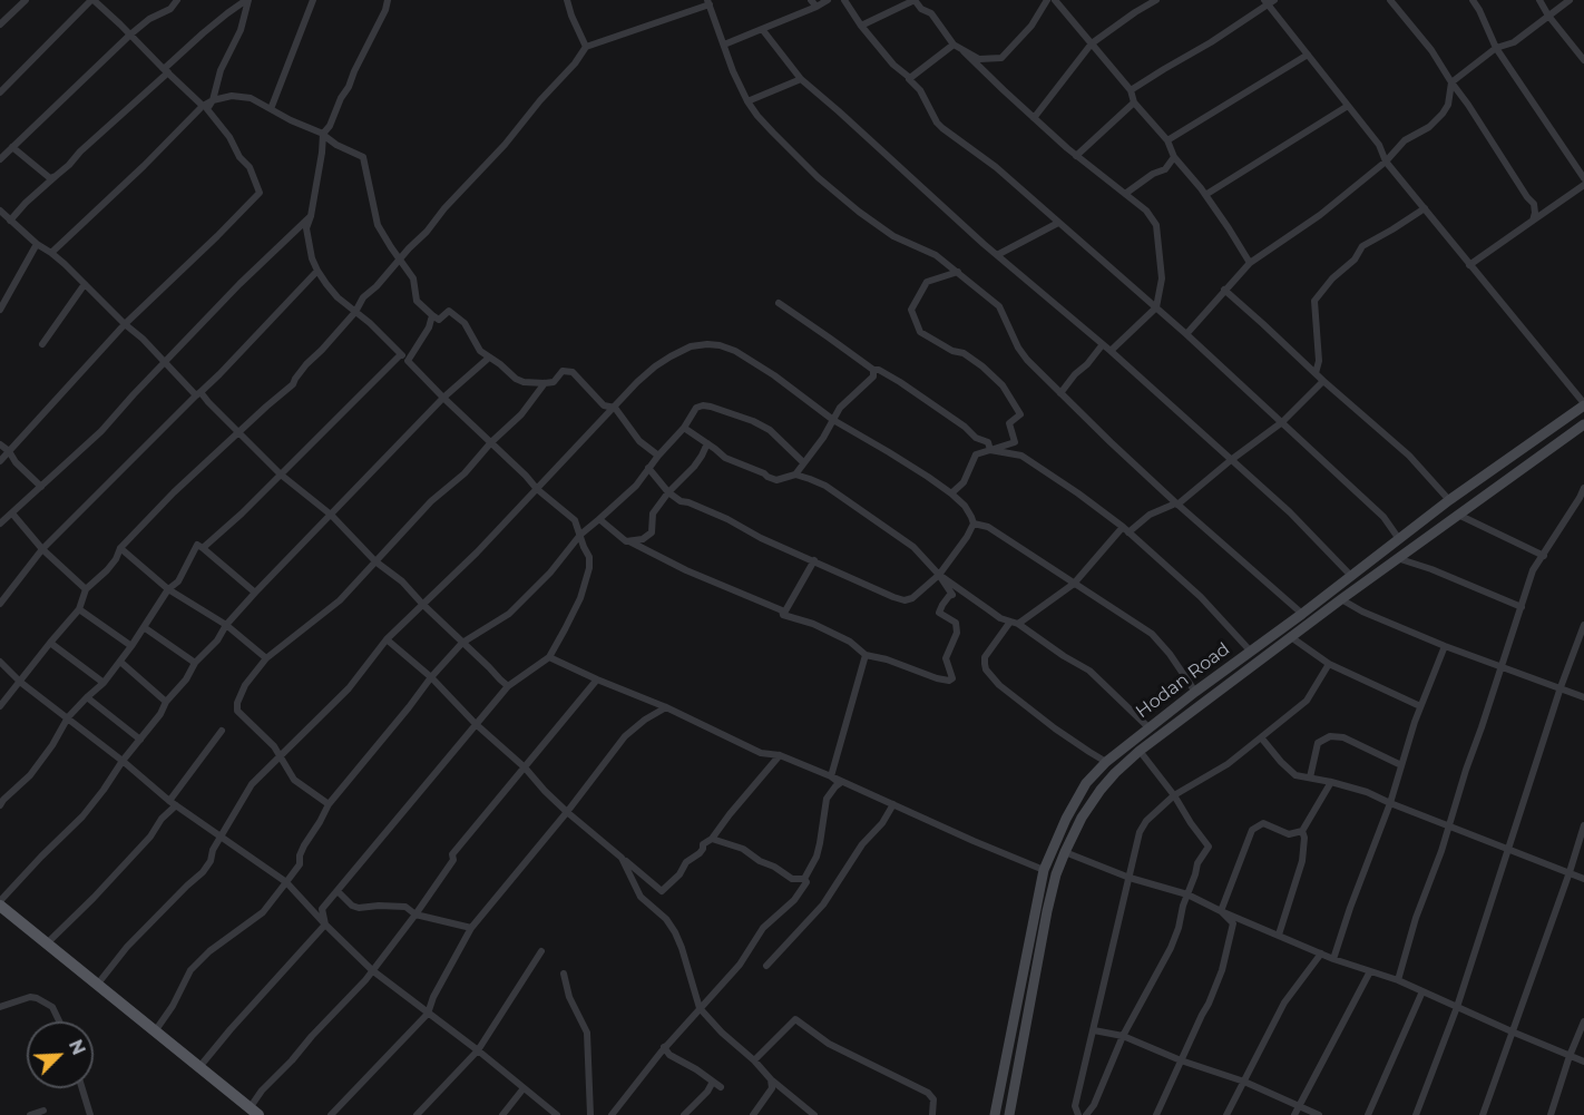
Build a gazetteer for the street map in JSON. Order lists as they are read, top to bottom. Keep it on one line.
{"streets":{"main road":["Hodan Road"]},"north":"top right"}
